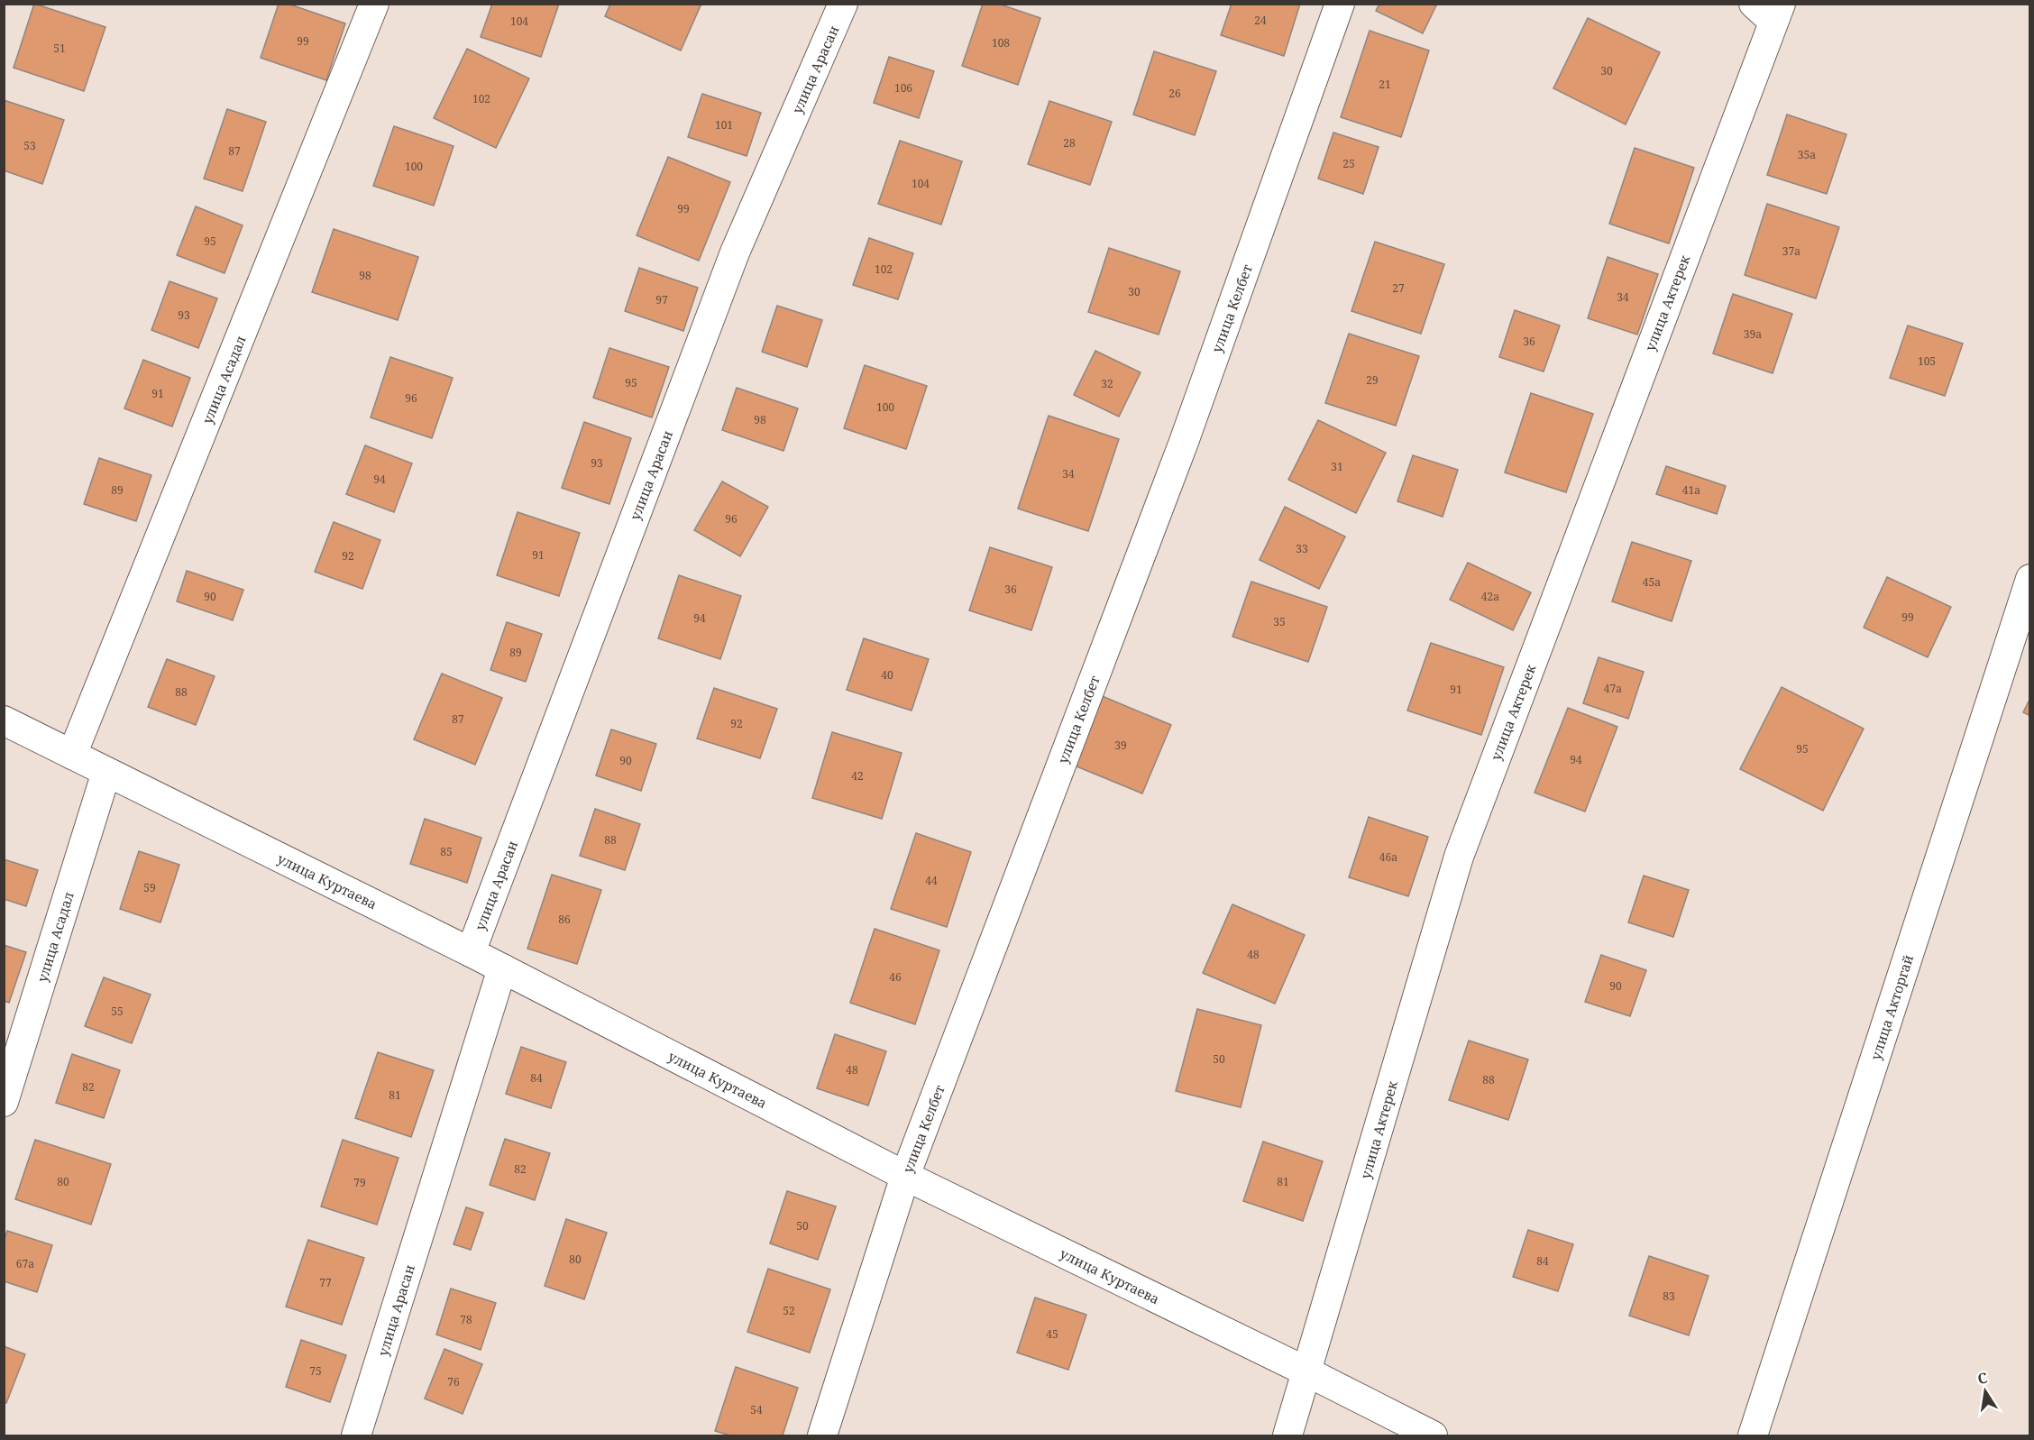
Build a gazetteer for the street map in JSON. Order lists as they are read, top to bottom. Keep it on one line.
{"streets":{"street":["улица Арасан","улица Актерек","улица Келбет","улица Асадал","улица Куртаева","улица Акторгай"]},"crossings":[["улица Арасан","улица Куртаева"],["улица Актерек","улица Куртаева"],["улица Келбет","улица Куртаева"],["улица Асадал","улица Куртаева"]],"house_numbers":["24","104","99","108","51","30","21","106","26","102","101","28","53","87","35а","25","100","104","99","95","37а","102","98","27","30","34","97","93","39а","36","105","29","95","32","91","96","100","98","93","31","34","94","89","41а","96","33","91","92","45а","36","90","42а","99","94","35","89","40","47а","91","88","87","92","39","95","94","90","42","88","85","46а","44","59","86","48","46","90","55","50","48","84","88","82","81","82","80","81","79","50","80","84","67а","77","83","52","78","45","75","76","54"],"north":"top"}
